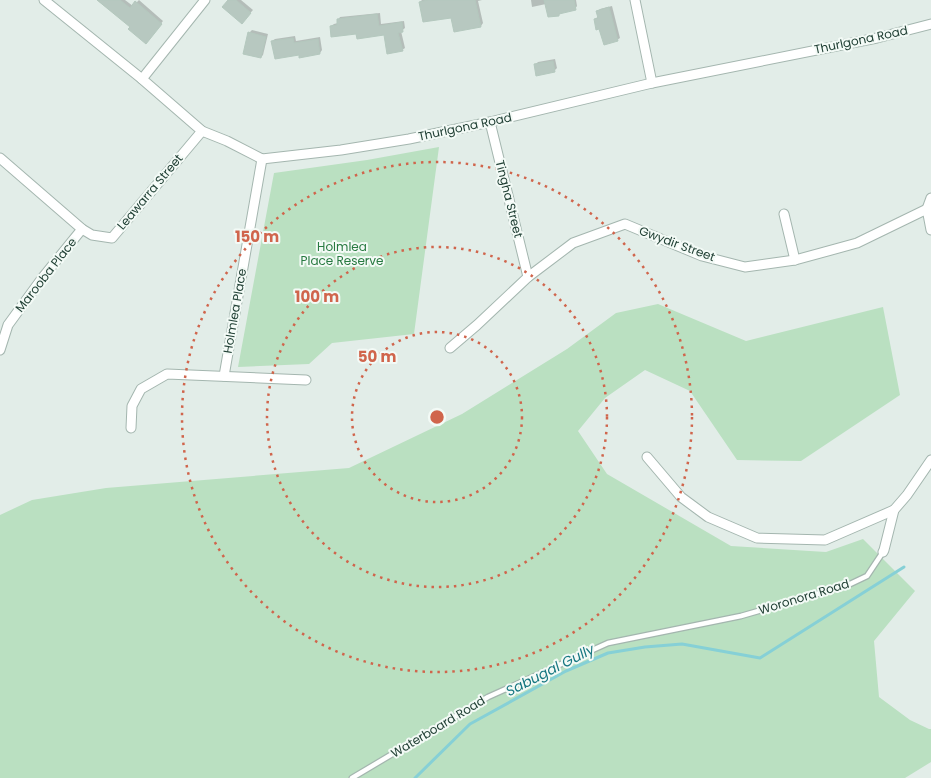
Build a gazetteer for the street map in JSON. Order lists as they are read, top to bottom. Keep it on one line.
{"streets":{"street":["Thurlgona Road","Leawarra Street","Tingha Street","Gwydir Street","Marooba Place","Holmlea Place","Woronora Road"],"lane":["Waterboard Road"]},"crossings":[["Thurlgona Road","Tingha Street"],["Thurlgona Road","Holmlea Place"],["Leawarra Street","Marooba Place"],["Tingha Street","Gwydir Street"],["Woronora Road","Waterboard Road"]],"water":["Sabugal Gully"],"parks":["Holmlea Place Reserve"],"rings":["150 m","100 m","50 m"]}
